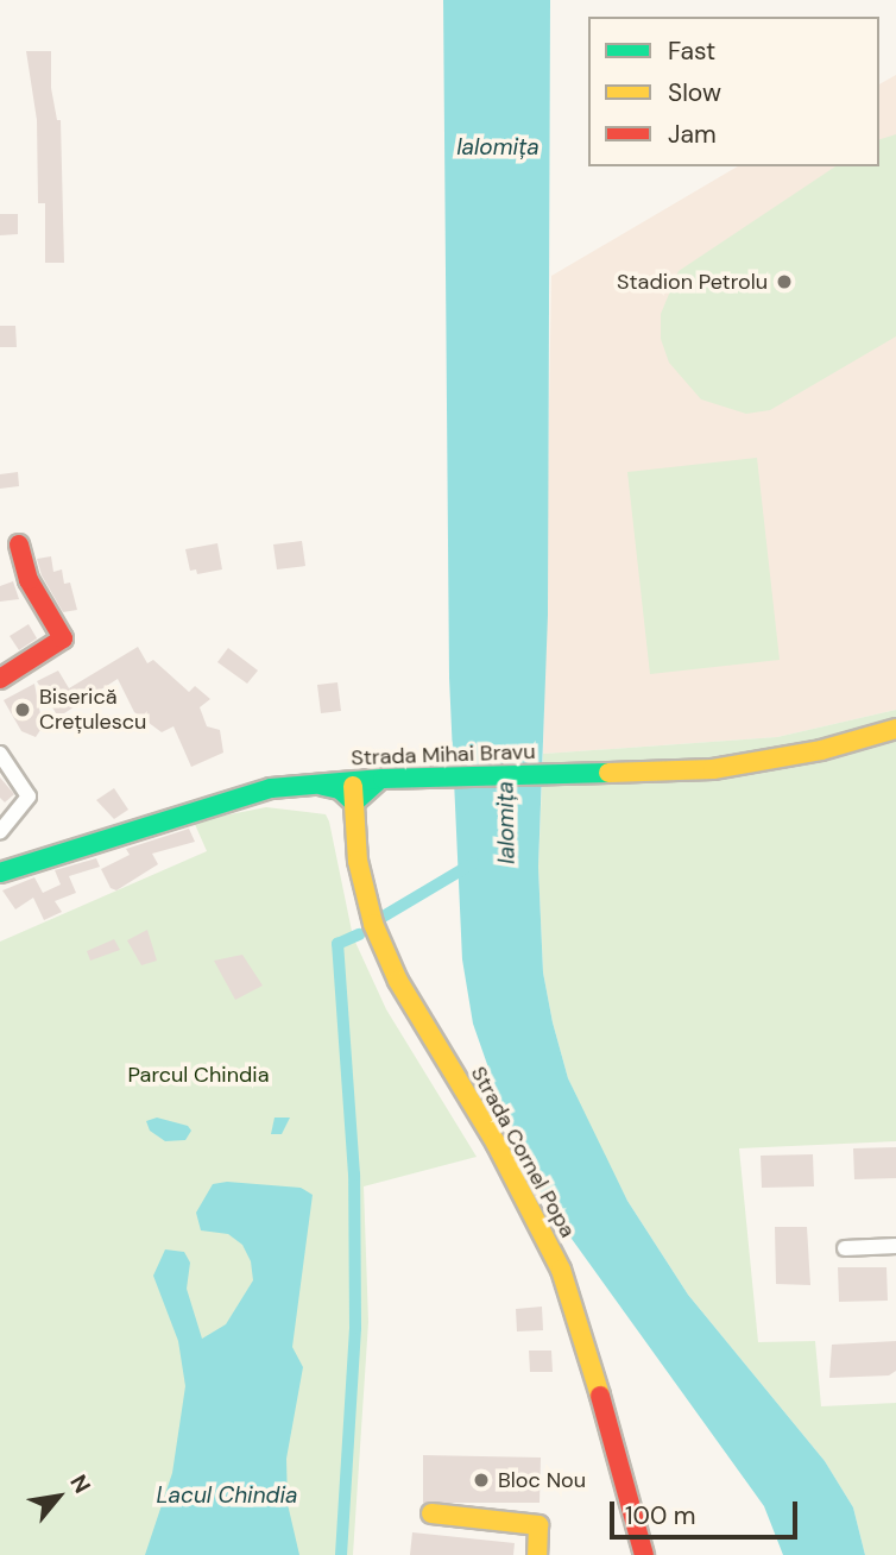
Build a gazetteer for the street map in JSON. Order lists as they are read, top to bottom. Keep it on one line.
{"streets":{"main road":["Strada Mihai Bravu","Strada Cornel Popa"]},"crossings":[["Strada Mihai Bravu","Strada Cornel Popa"]],"water":["Ialomița","Lacul Chindia"],"parks":["Parcul Chindia"],"places":["Stadion Petrolu","Biserică Crețulescu","Bloc Nou"],"legend":["Fast","Slow","Jam"],"scale_bar":"100 m","north":"top right"}
